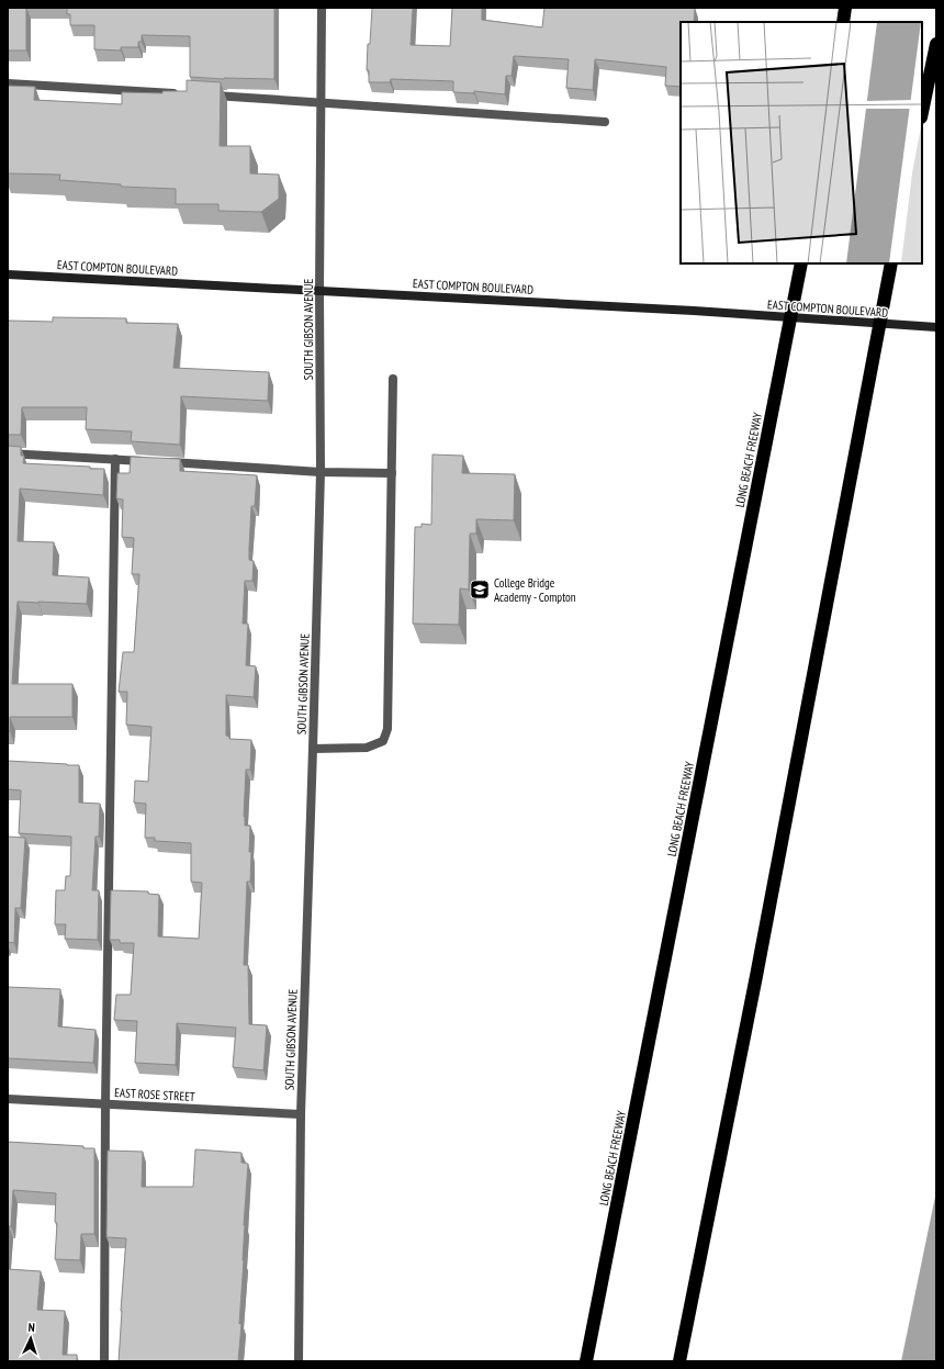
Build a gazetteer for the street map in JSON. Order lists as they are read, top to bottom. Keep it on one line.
{"streets":{"highway":["LONG BEACH FREEWAY"],"main road":["EAST COMPTON BOULEVARD"],"street":["SOUTH GIBSON AVENUE","EAST ROSE STREET"]},"crossings":[["EAST COMPTON BOULEVARD","SOUTH GIBSON AVENUE"],["SOUTH GIBSON AVENUE","EAST ROSE STREET"]],"places":{"school or university":["College Bridge Academy - Compton"]},"north":"top"}
